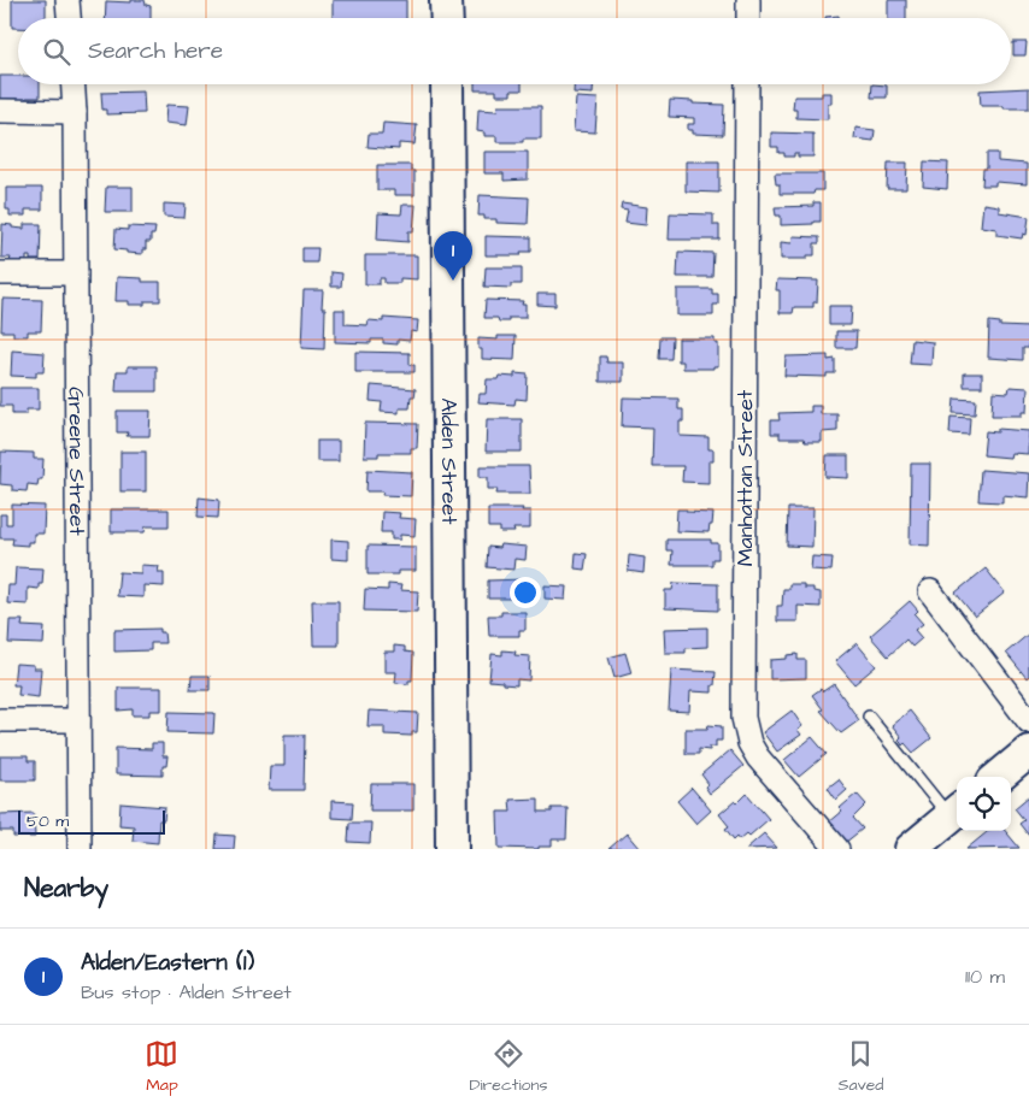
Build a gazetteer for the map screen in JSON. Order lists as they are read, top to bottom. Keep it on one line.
{"streets":{"main road":["Alden Street"],"street":["Greene Street","Manhattan Street"]},"scale_bar":"50 m","page":{"search":"Search here","pins":"1","scale":"50 m","heading":"Nearby","list":[{"mark":"1","name":"Alden/Eastern (1)","note":"Bus stop · Alden Street","value":"110 m"}],"nav":["Map","Directions","Saved"]}}
